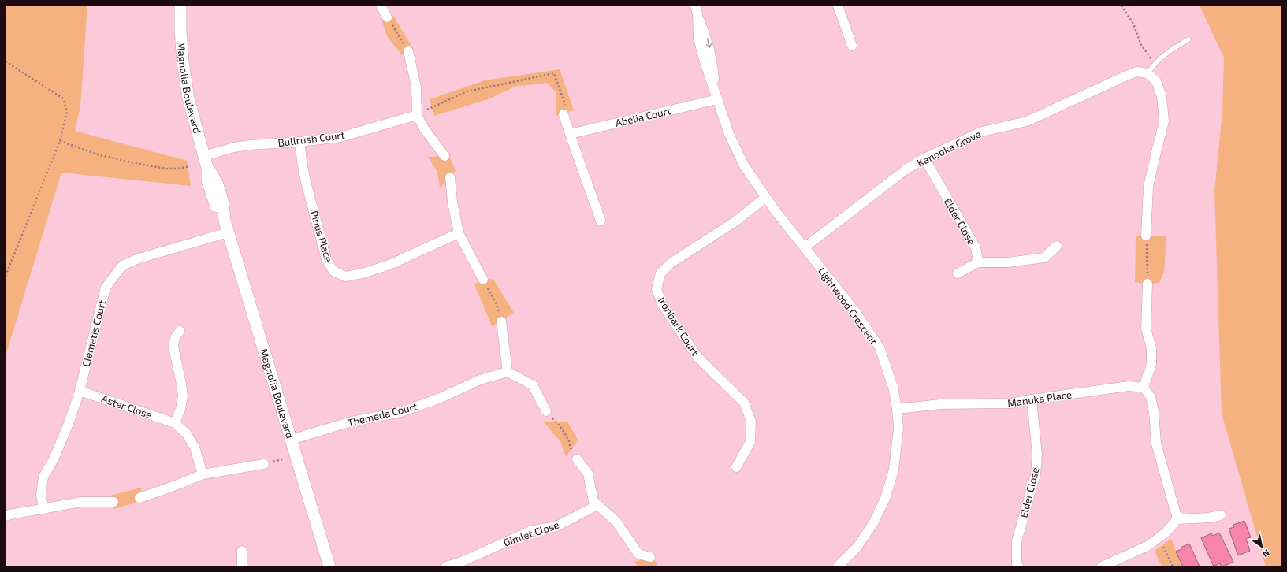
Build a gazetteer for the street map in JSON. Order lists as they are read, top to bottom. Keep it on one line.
{"streets":{"street":["Magnolia Boulevard","Abelia Court","Bullrush Court","Kanooka Grove","Elder Close","Pinus Place","Lightwood Crescent","Ironbark Court","Clematis Court","Manuka Place","Aster Close","Themeda Court","Gimlet Close"]},"crossings":[["Magnolia Boulevard","Bullrush Court"],["Magnolia Boulevard","Clematis Court"],["Magnolia Boulevard","Themeda Court"],["Abelia Court","Lightwood Crescent"],["Bullrush Court","Pinus Place"],["Kanooka Grove","Elder Close"],["Kanooka Grove","Lightwood Crescent"],["Elder Close","Manuka Place"],["Lightwood Crescent","Ironbark Court"],["Lightwood Crescent","Manuka Place"],["Clematis Court","Aster Close"]],"north":"bottom right"}
